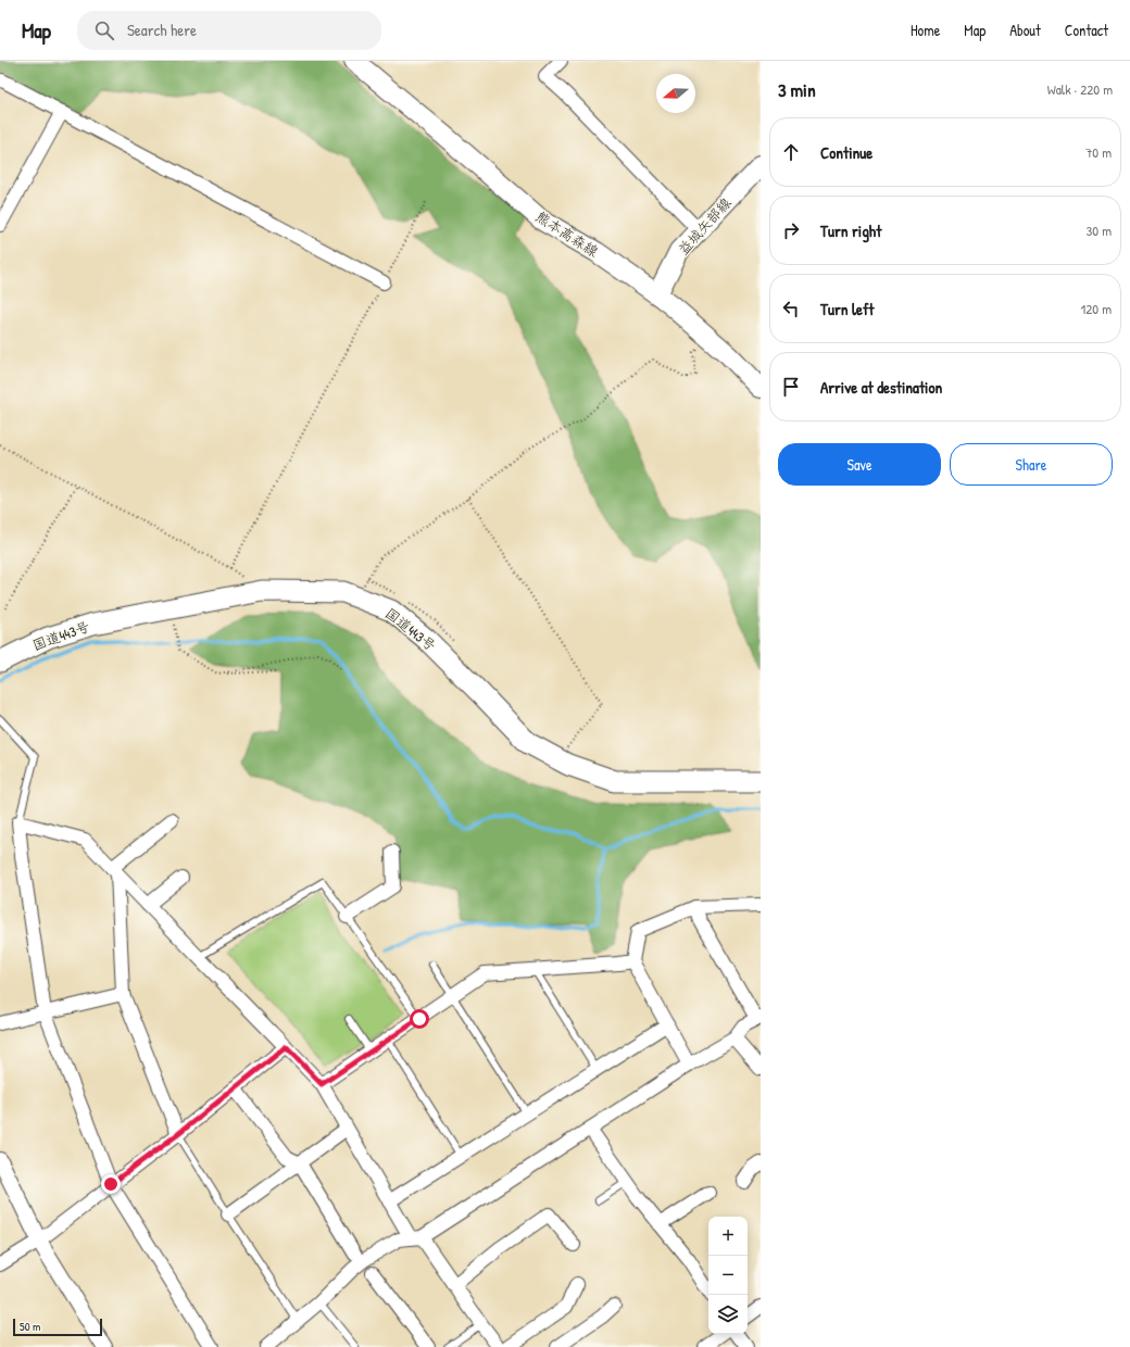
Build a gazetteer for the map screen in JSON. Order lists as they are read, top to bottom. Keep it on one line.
{"streets":{"highway":["国道443号"],"main road":["益城矢部線","熊本高森線"]},"crossings":[["益城矢部線","熊本高森線"]],"scale_bar":"50 m","north":"left","page":{"header":"Map","search":"Search here","nav":["Home","Map","About","Contact"],"heading":["3 min","Walk · 220 m"],"list":[["Continue","70 m"],["Turn right","30 m"],["Turn left","120 m"],"Arrive at destination"],"buttons":["Save","Share"],"map_buttons":["+","−"],"scale":"50 m"}}
